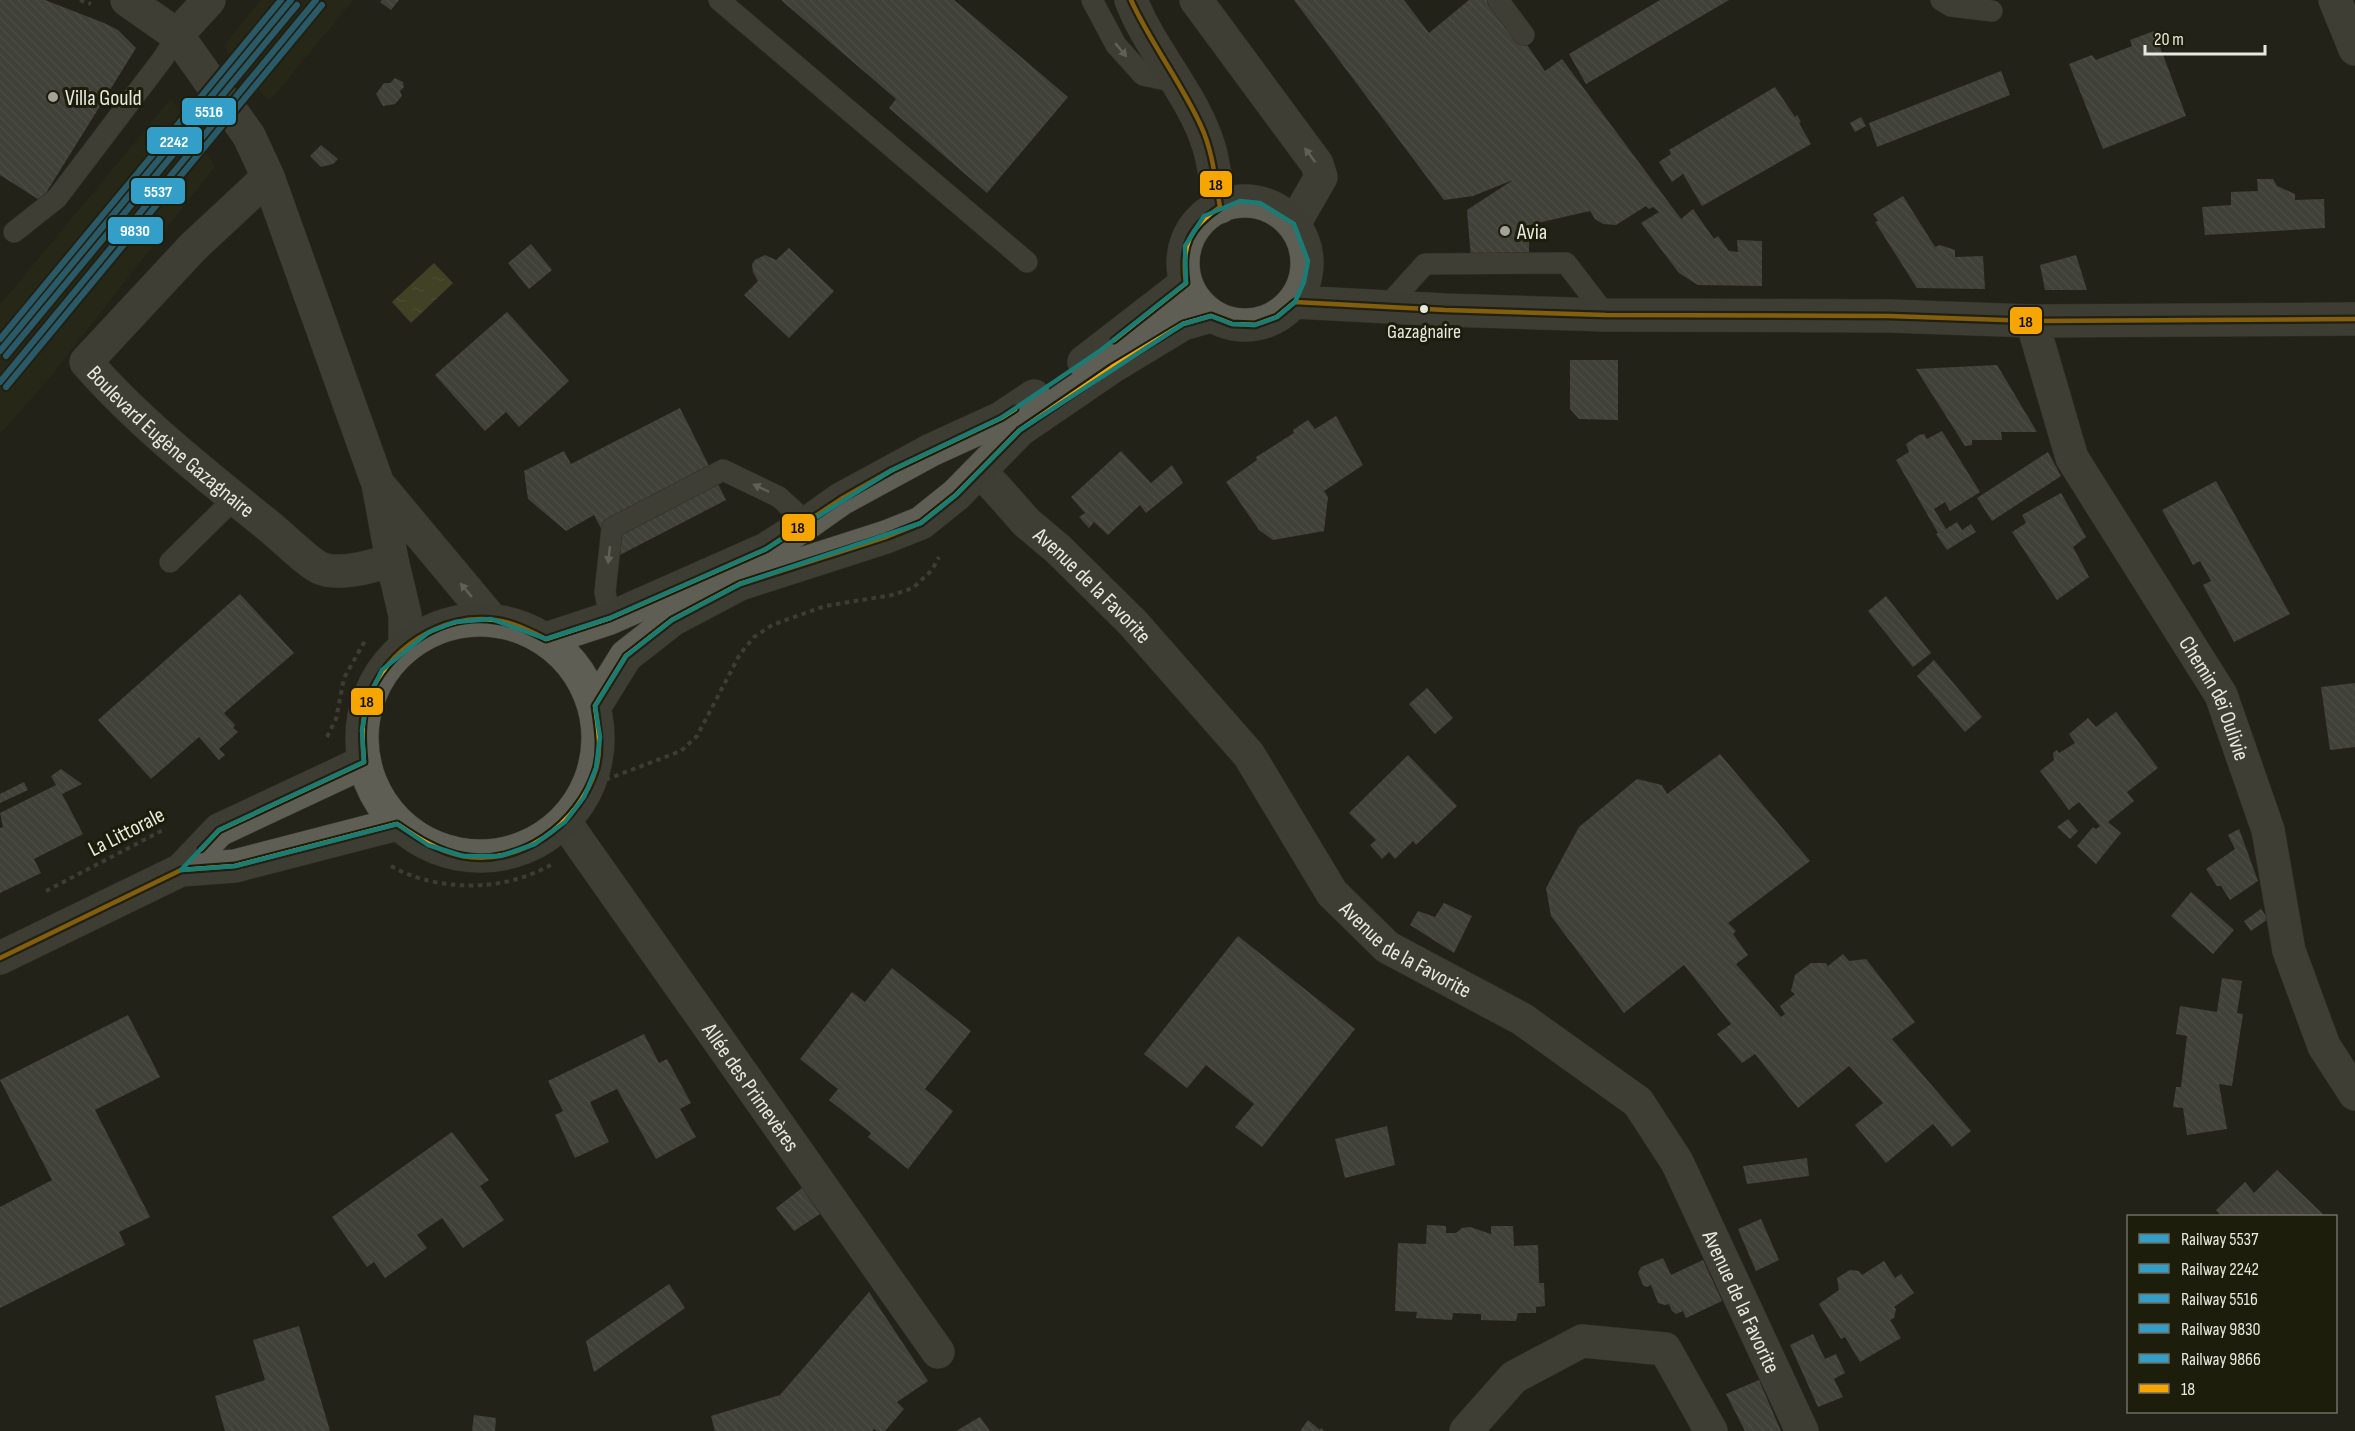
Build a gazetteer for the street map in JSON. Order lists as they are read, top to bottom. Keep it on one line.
{"streets":{"street":["Boulevard Eugène Gazagnaire","Avenue de la Favorite","Chemin deï Oulivie","Allée des Primevères"],"path":["La Littorale"]},"places":["Villa Gould","Avia","Gazagnaire"],"lines":["rail line 5537","rail line 2242","rail line 9866","transit line 18","rail line 5516","rail line 9830"],"legend":["Railway 5537","Railway 2242","Railway 5516","Railway 9830","Railway 9866","18"],"scale_bar":"20 m"}
